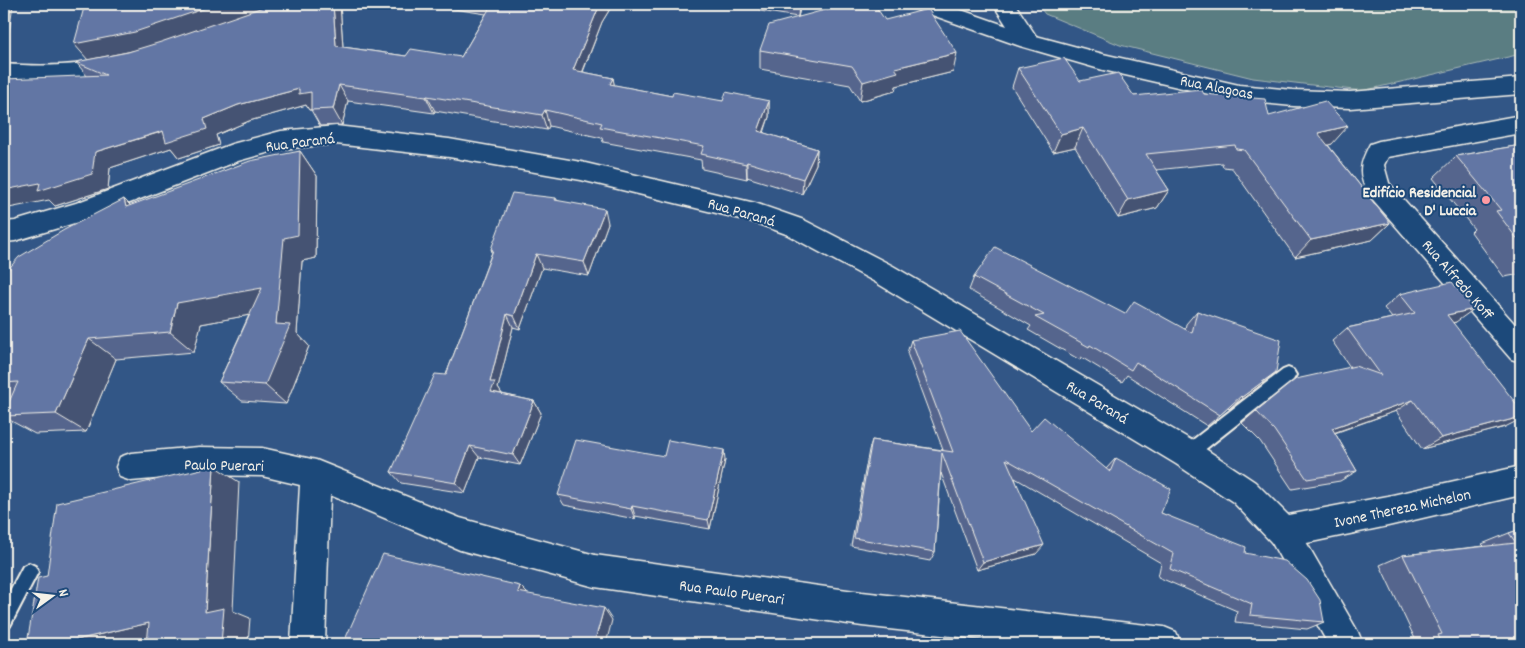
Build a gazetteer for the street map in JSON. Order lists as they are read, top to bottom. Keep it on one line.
{"streets":{"street":["Rua Alagoas","Rua Paraná","Rua Alfredo Koff","Paulo Puerari","Ivone Thereza Michelon","Rua Paulo Puerari"]},"crossings":[["Rua Paraná","Ivone Thereza Michelon"],["Paulo Puerari","Rua Paulo Puerari"]],"places":["Edifício Residencial D' Luccia"],"north":"right"}
